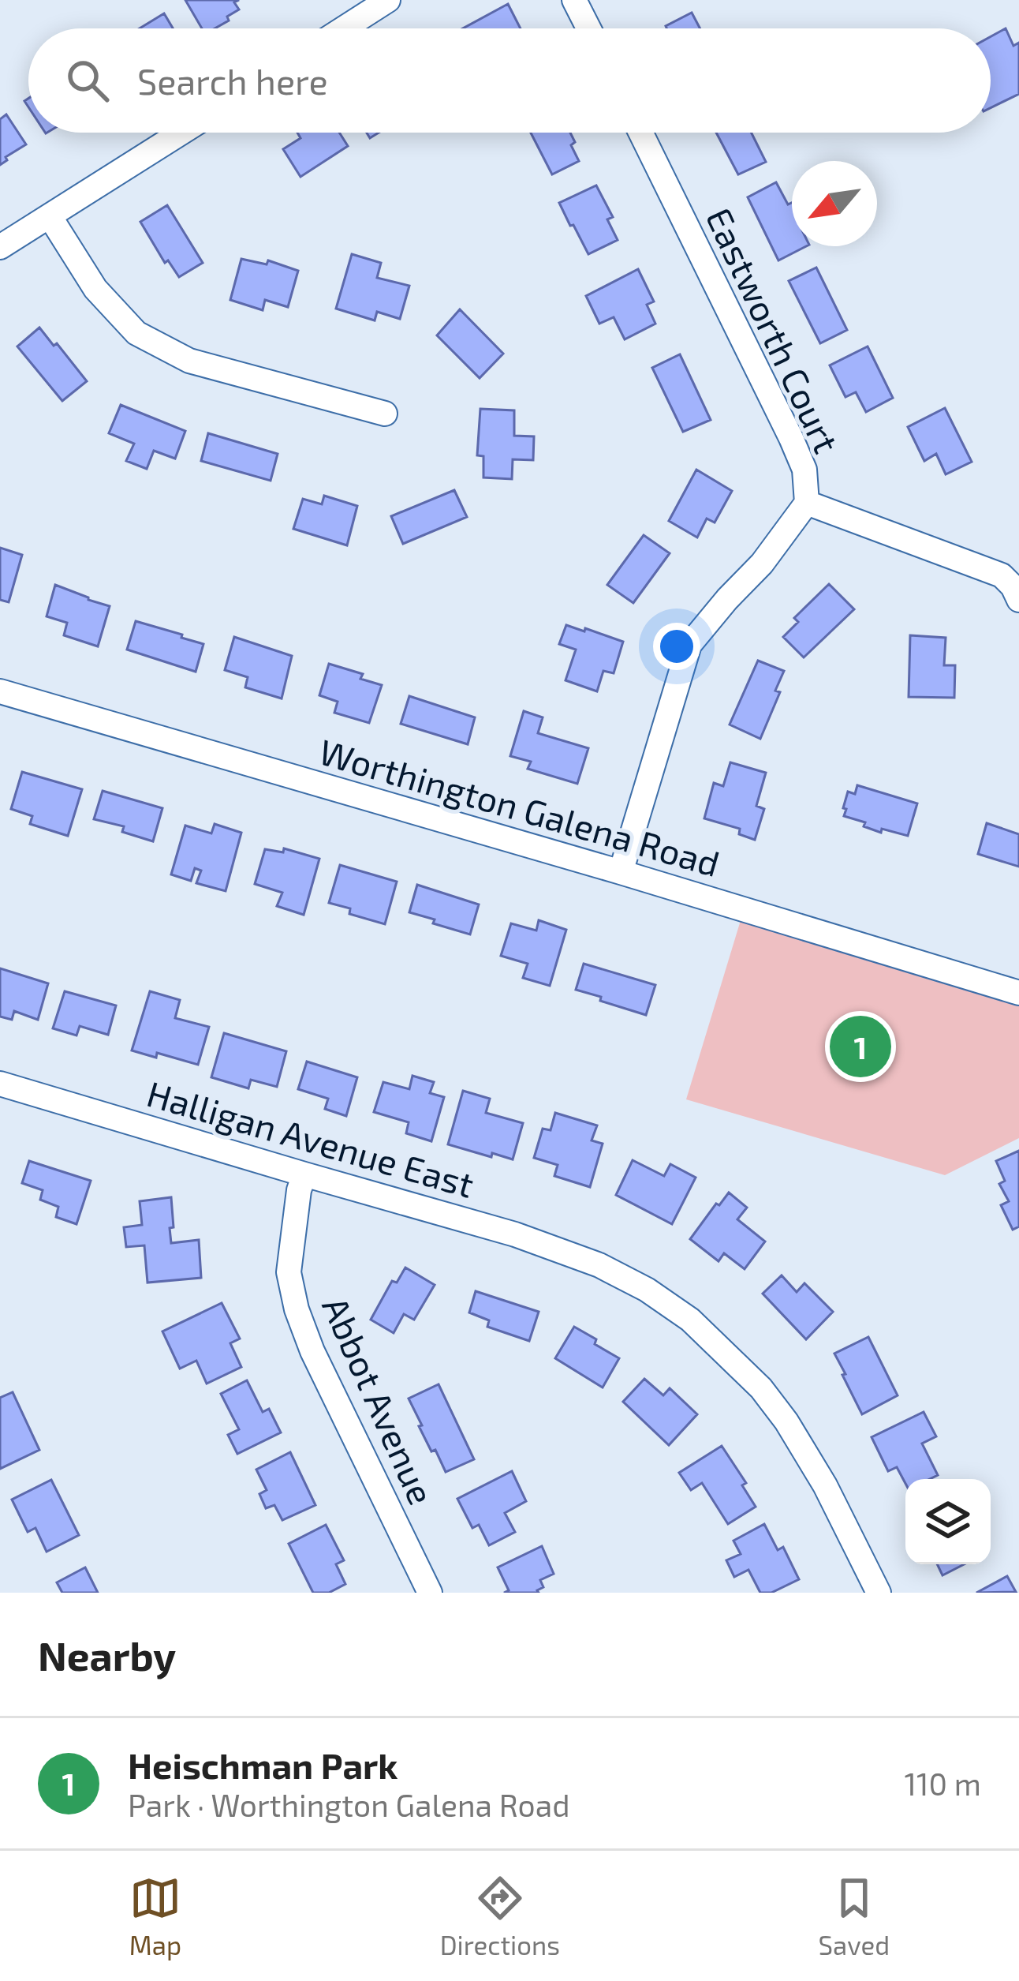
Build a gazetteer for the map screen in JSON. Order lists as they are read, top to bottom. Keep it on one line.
{"streets":{"street":["Eastworth Court","Worthington Galena Road","Halligan Avenue East","Abbot Avenue"]},"crossings":[["Eastworth Court","Worthington Galena Road"],["Halligan Avenue East","Abbot Avenue"]],"north":"bottom left","page":{"search":"Search here","pins":"1","heading":"Nearby","list":[{"mark":"1","name":"Heischman Park","note":"Park · Worthington Galena Road","value":"110 m"}],"nav":["Map","Directions","Saved"]}}
